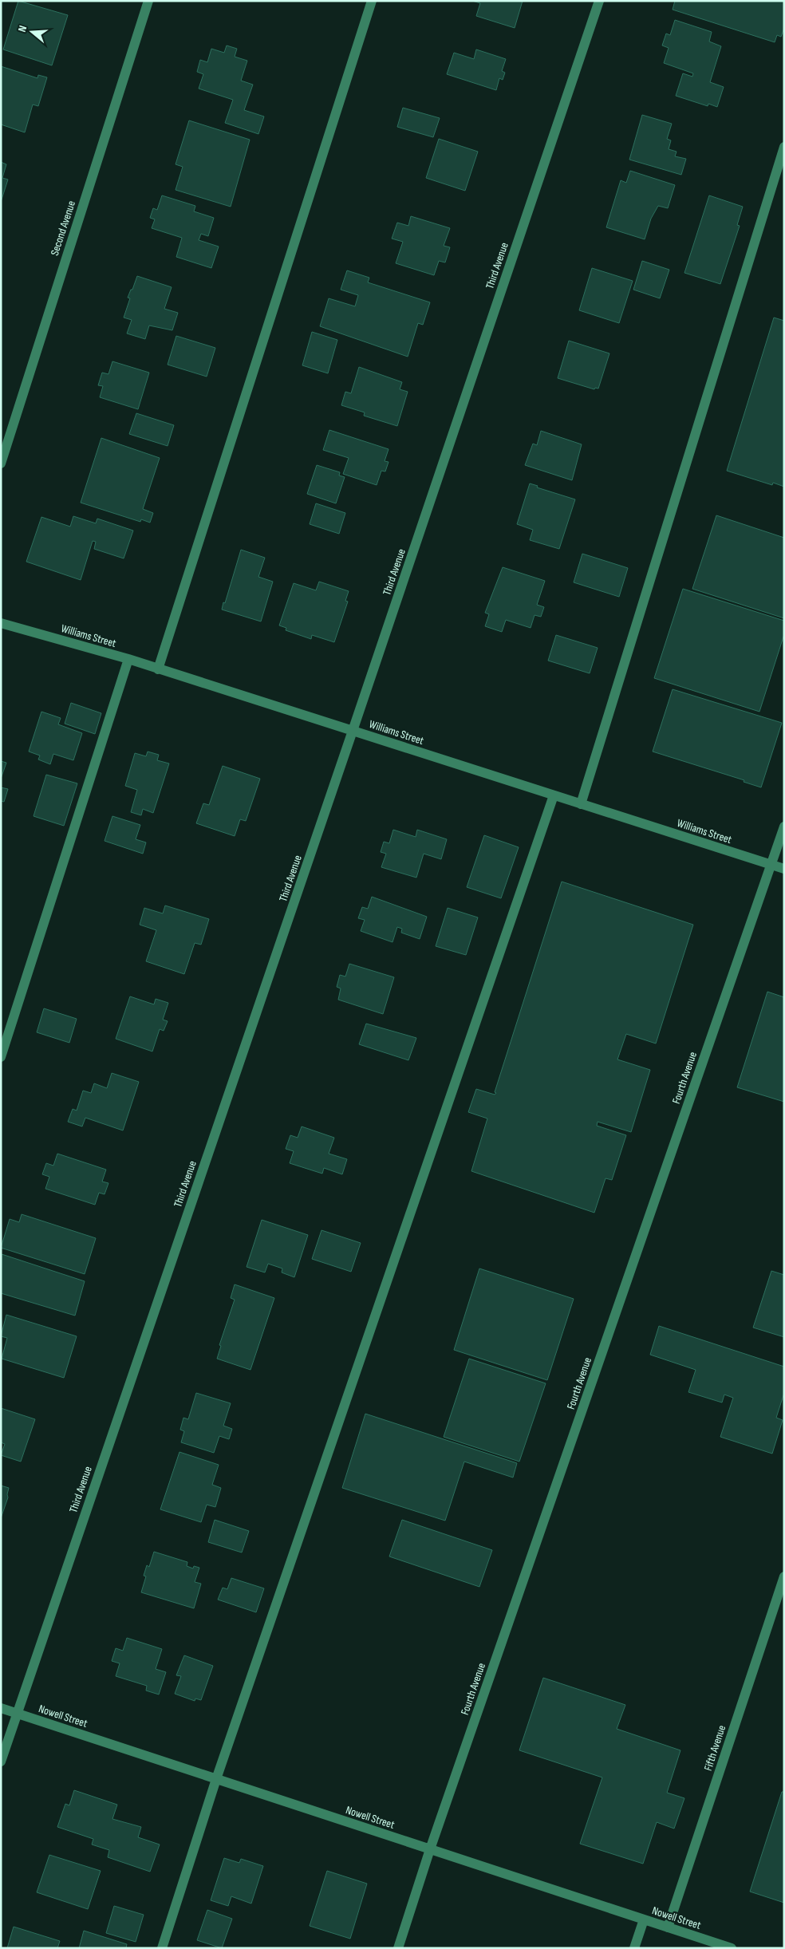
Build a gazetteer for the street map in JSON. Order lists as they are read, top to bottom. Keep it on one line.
{"streets":{"street":["Second Avenue","Third Avenue","Williams Street","Fourth Avenue","Nowell Street","Fifth Avenue"]},"crossings":[["Third Avenue","Williams Street"],["Third Avenue","Nowell Street"],["Williams Street","Fourth Avenue"],["Fourth Avenue","Nowell Street"],["Nowell Street","Fifth Avenue"]],"north":"left"}
